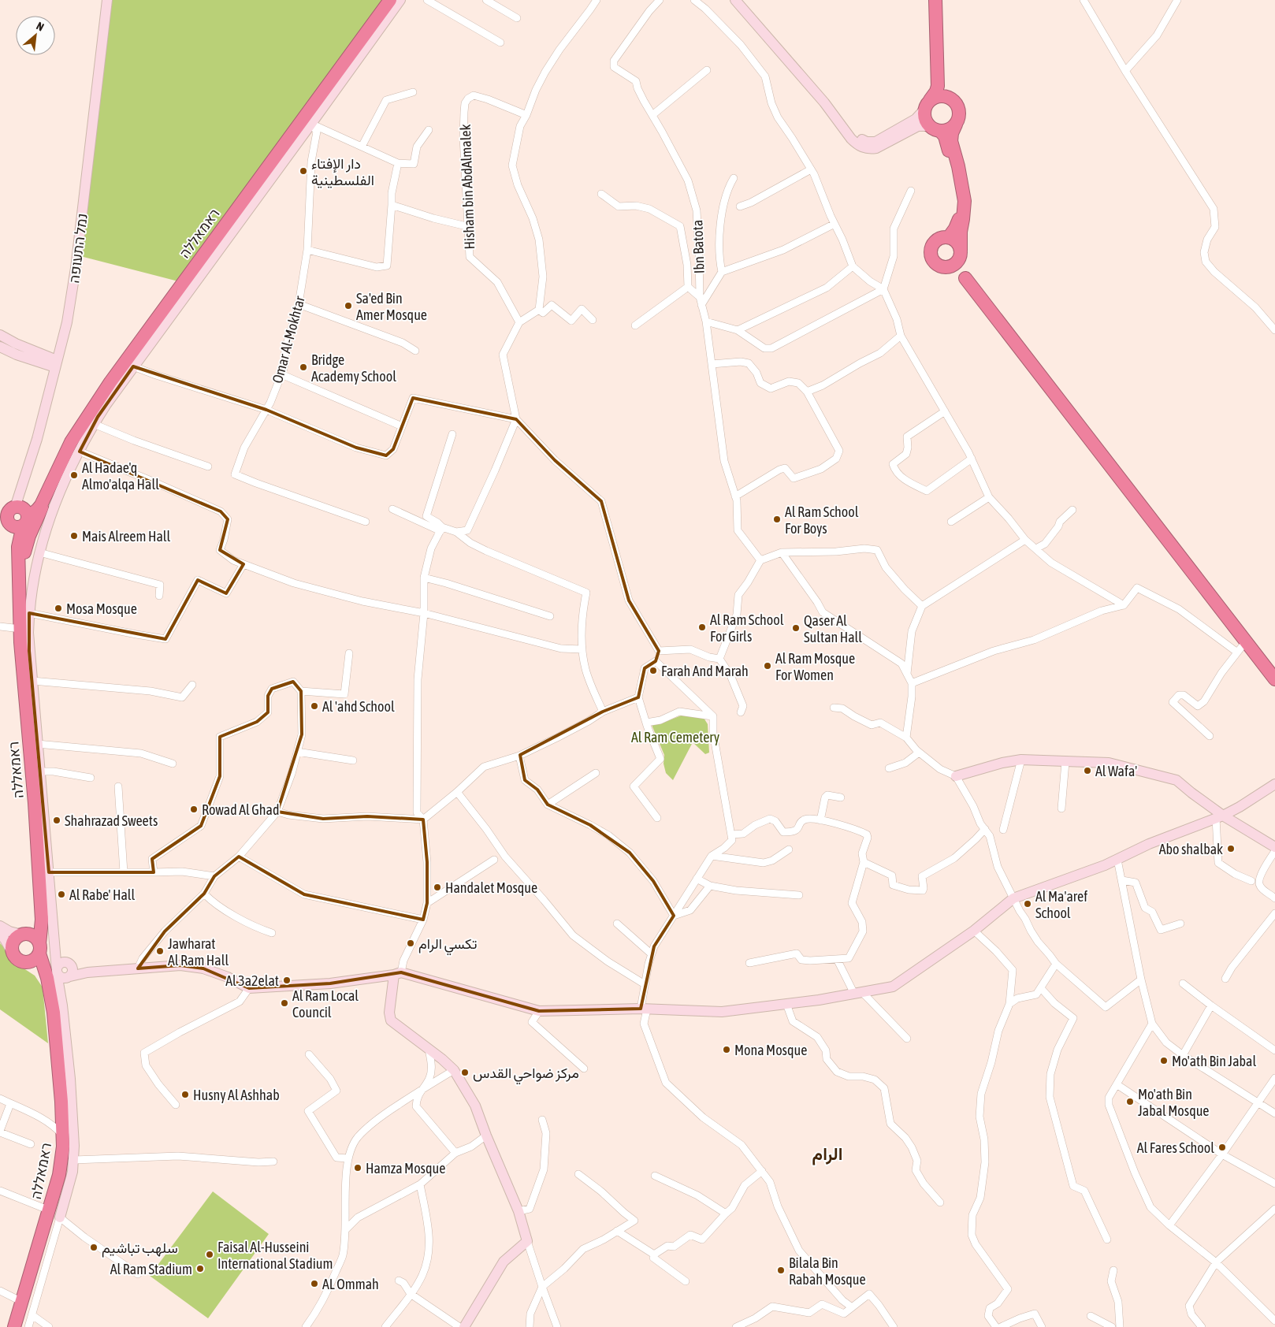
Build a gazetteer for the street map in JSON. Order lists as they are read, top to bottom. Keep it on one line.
{"streets":{"highway":["ראמאללה"],"street":["Hisham bin AbdAlmalek","Ibn Batota","נמל התעופה","Omar Al-Mokhtar"]},"crossings":[["ראמאללה","נמל התעופה"]],"districts":["الرام"],"parks":["Al Ram Cemetery"],"places":["دار الإفتاء الفلسطينية","Sa'ed Bin Amer Mosque","Bridge Academy School","Al Hadae'q Almo'alqa Hall","Al Ram School For Boys","Mais Alreem Hall","Mosa Mosque","Al Ram School For Girls","Qaser Al Sultan Hall","Al Ram Mosque For Women","Farah And Marah","Al 'ahd School","Al Wafa'","Rowad Al Ghad","Shahrazad Sweets","Abo shalbak","Handalet Mosque","Al Rabe' Hall","Al Ma'aref School","تكسي الرام","Jawharat Al Ram Hall","Al 3a2elat","Al Ram Local Council","Mona Mosque","Mo'ath Bin Jabal","مركز ضواحي القدس","Husny Al Ashhab","Mo'ath Bin Jabal Mosque","Al Fares School","Hamza Mosque","سلهب تباشيم","Faisal Al-Husseini International Stadium","Al Ram Stadium","Bilala Bin Rabah Mosque","AL Ommah"],"north":"top right"}
